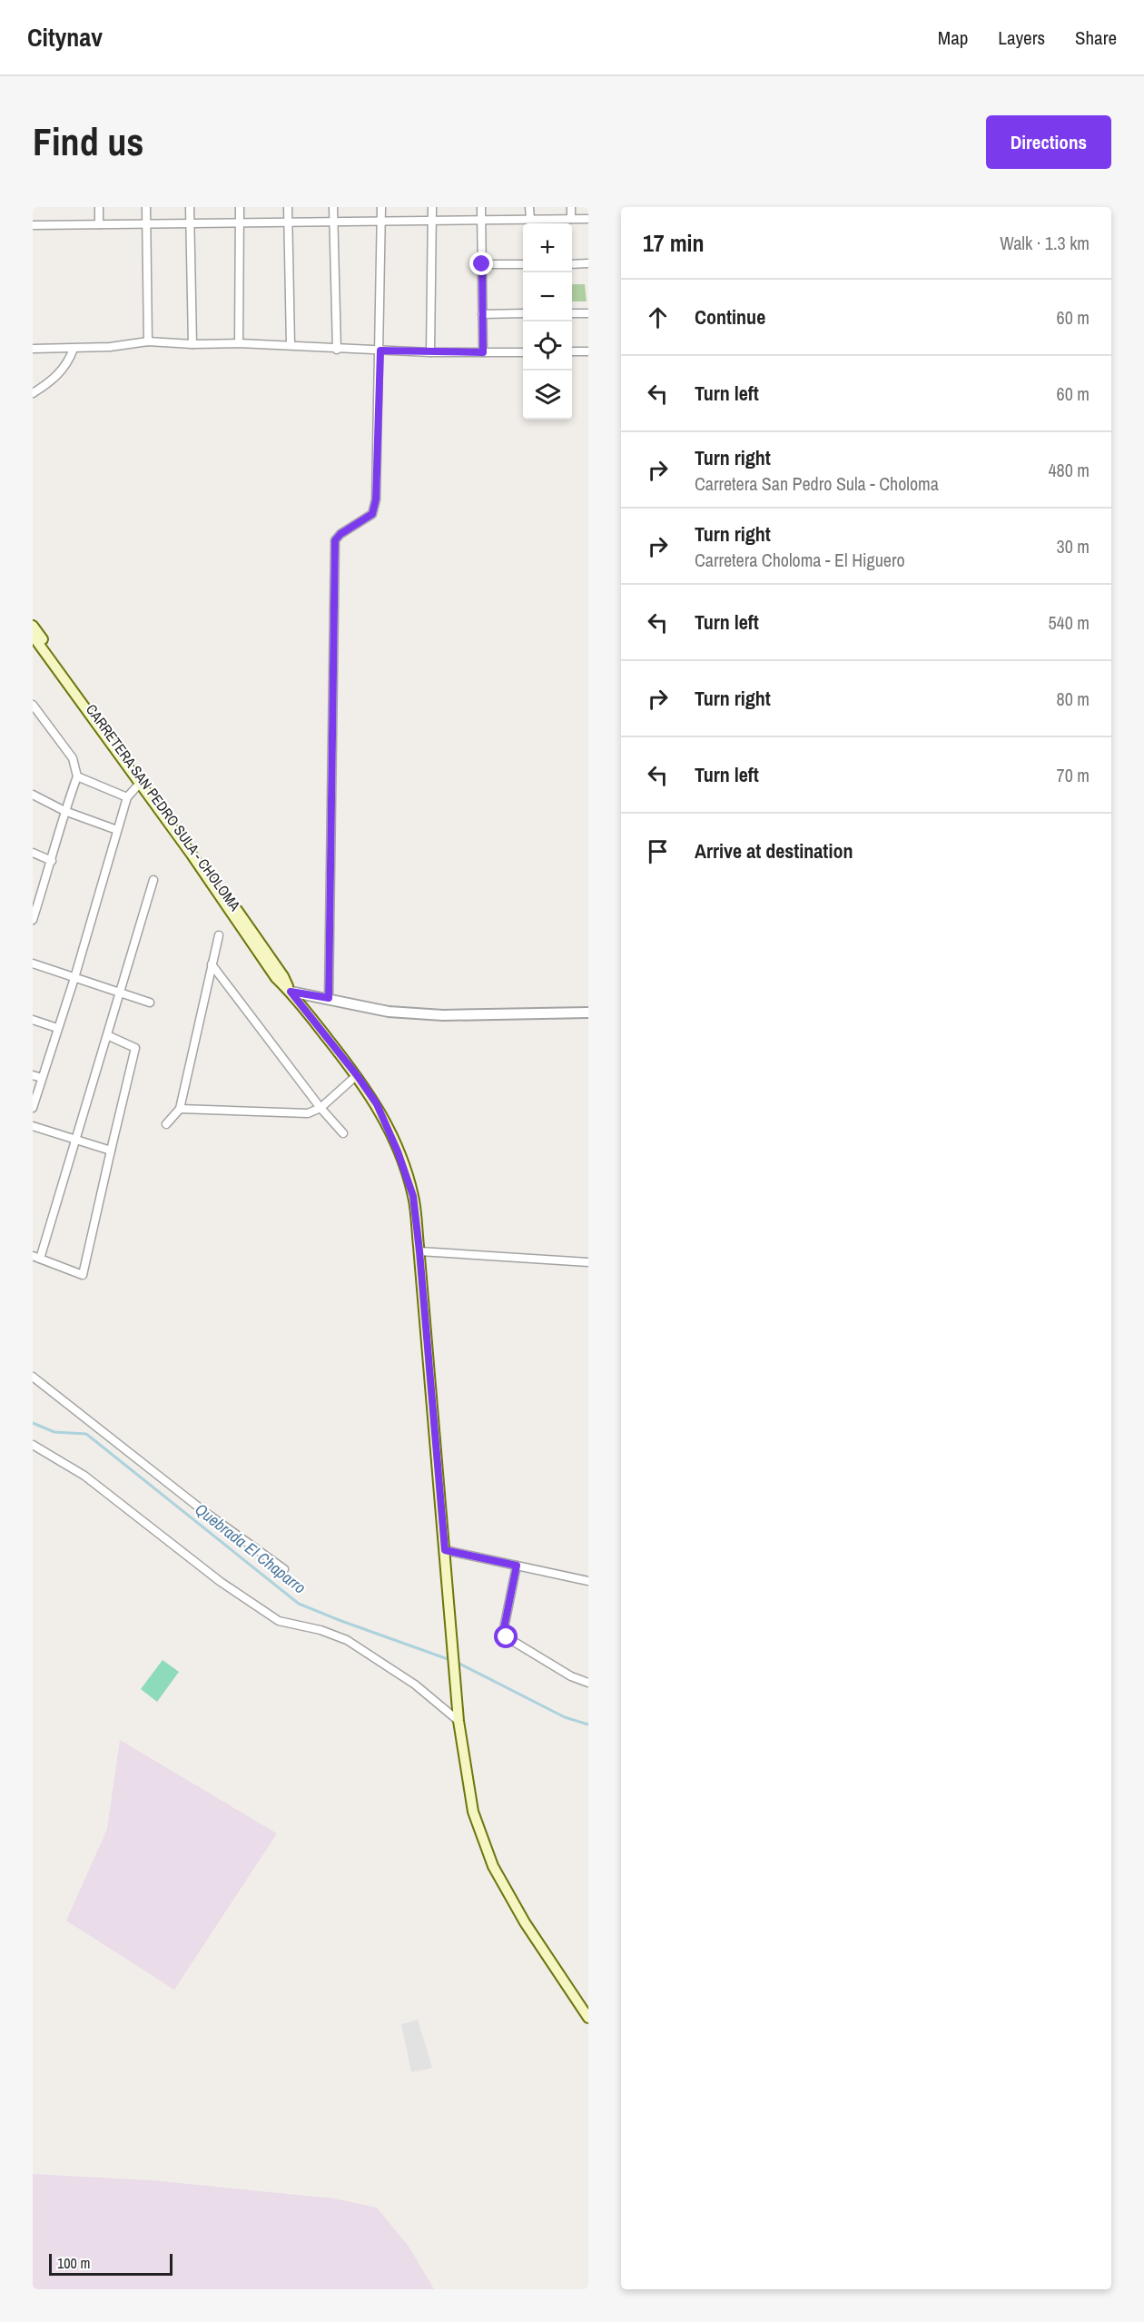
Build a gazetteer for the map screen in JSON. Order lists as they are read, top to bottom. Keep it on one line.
{"streets":{"main road":["CARRETERA SAN PEDRO SULA - CHOLOMA"]},"water":["Quebrada El Chaparro"],"scale_bar":"100 m","page":{"header":"Citynav","nav":["Map","Layers","Share"],"buttons":"Directions","title":"Find us","heading":["17 min","Walk · 1.3 km"],"map_buttons":["+","−"],"list":[["Continue","60 m"],["Turn left","60 m"],["Turn right","Carretera San Pedro Sula - Choloma","480 m"],["Turn right","Carretera Choloma - El Higuero","30 m"],["Turn left","540 m"],["Turn right","80 m"],["Turn left","70 m"],"Arrive at destination"],"scale":"100 m"}}
